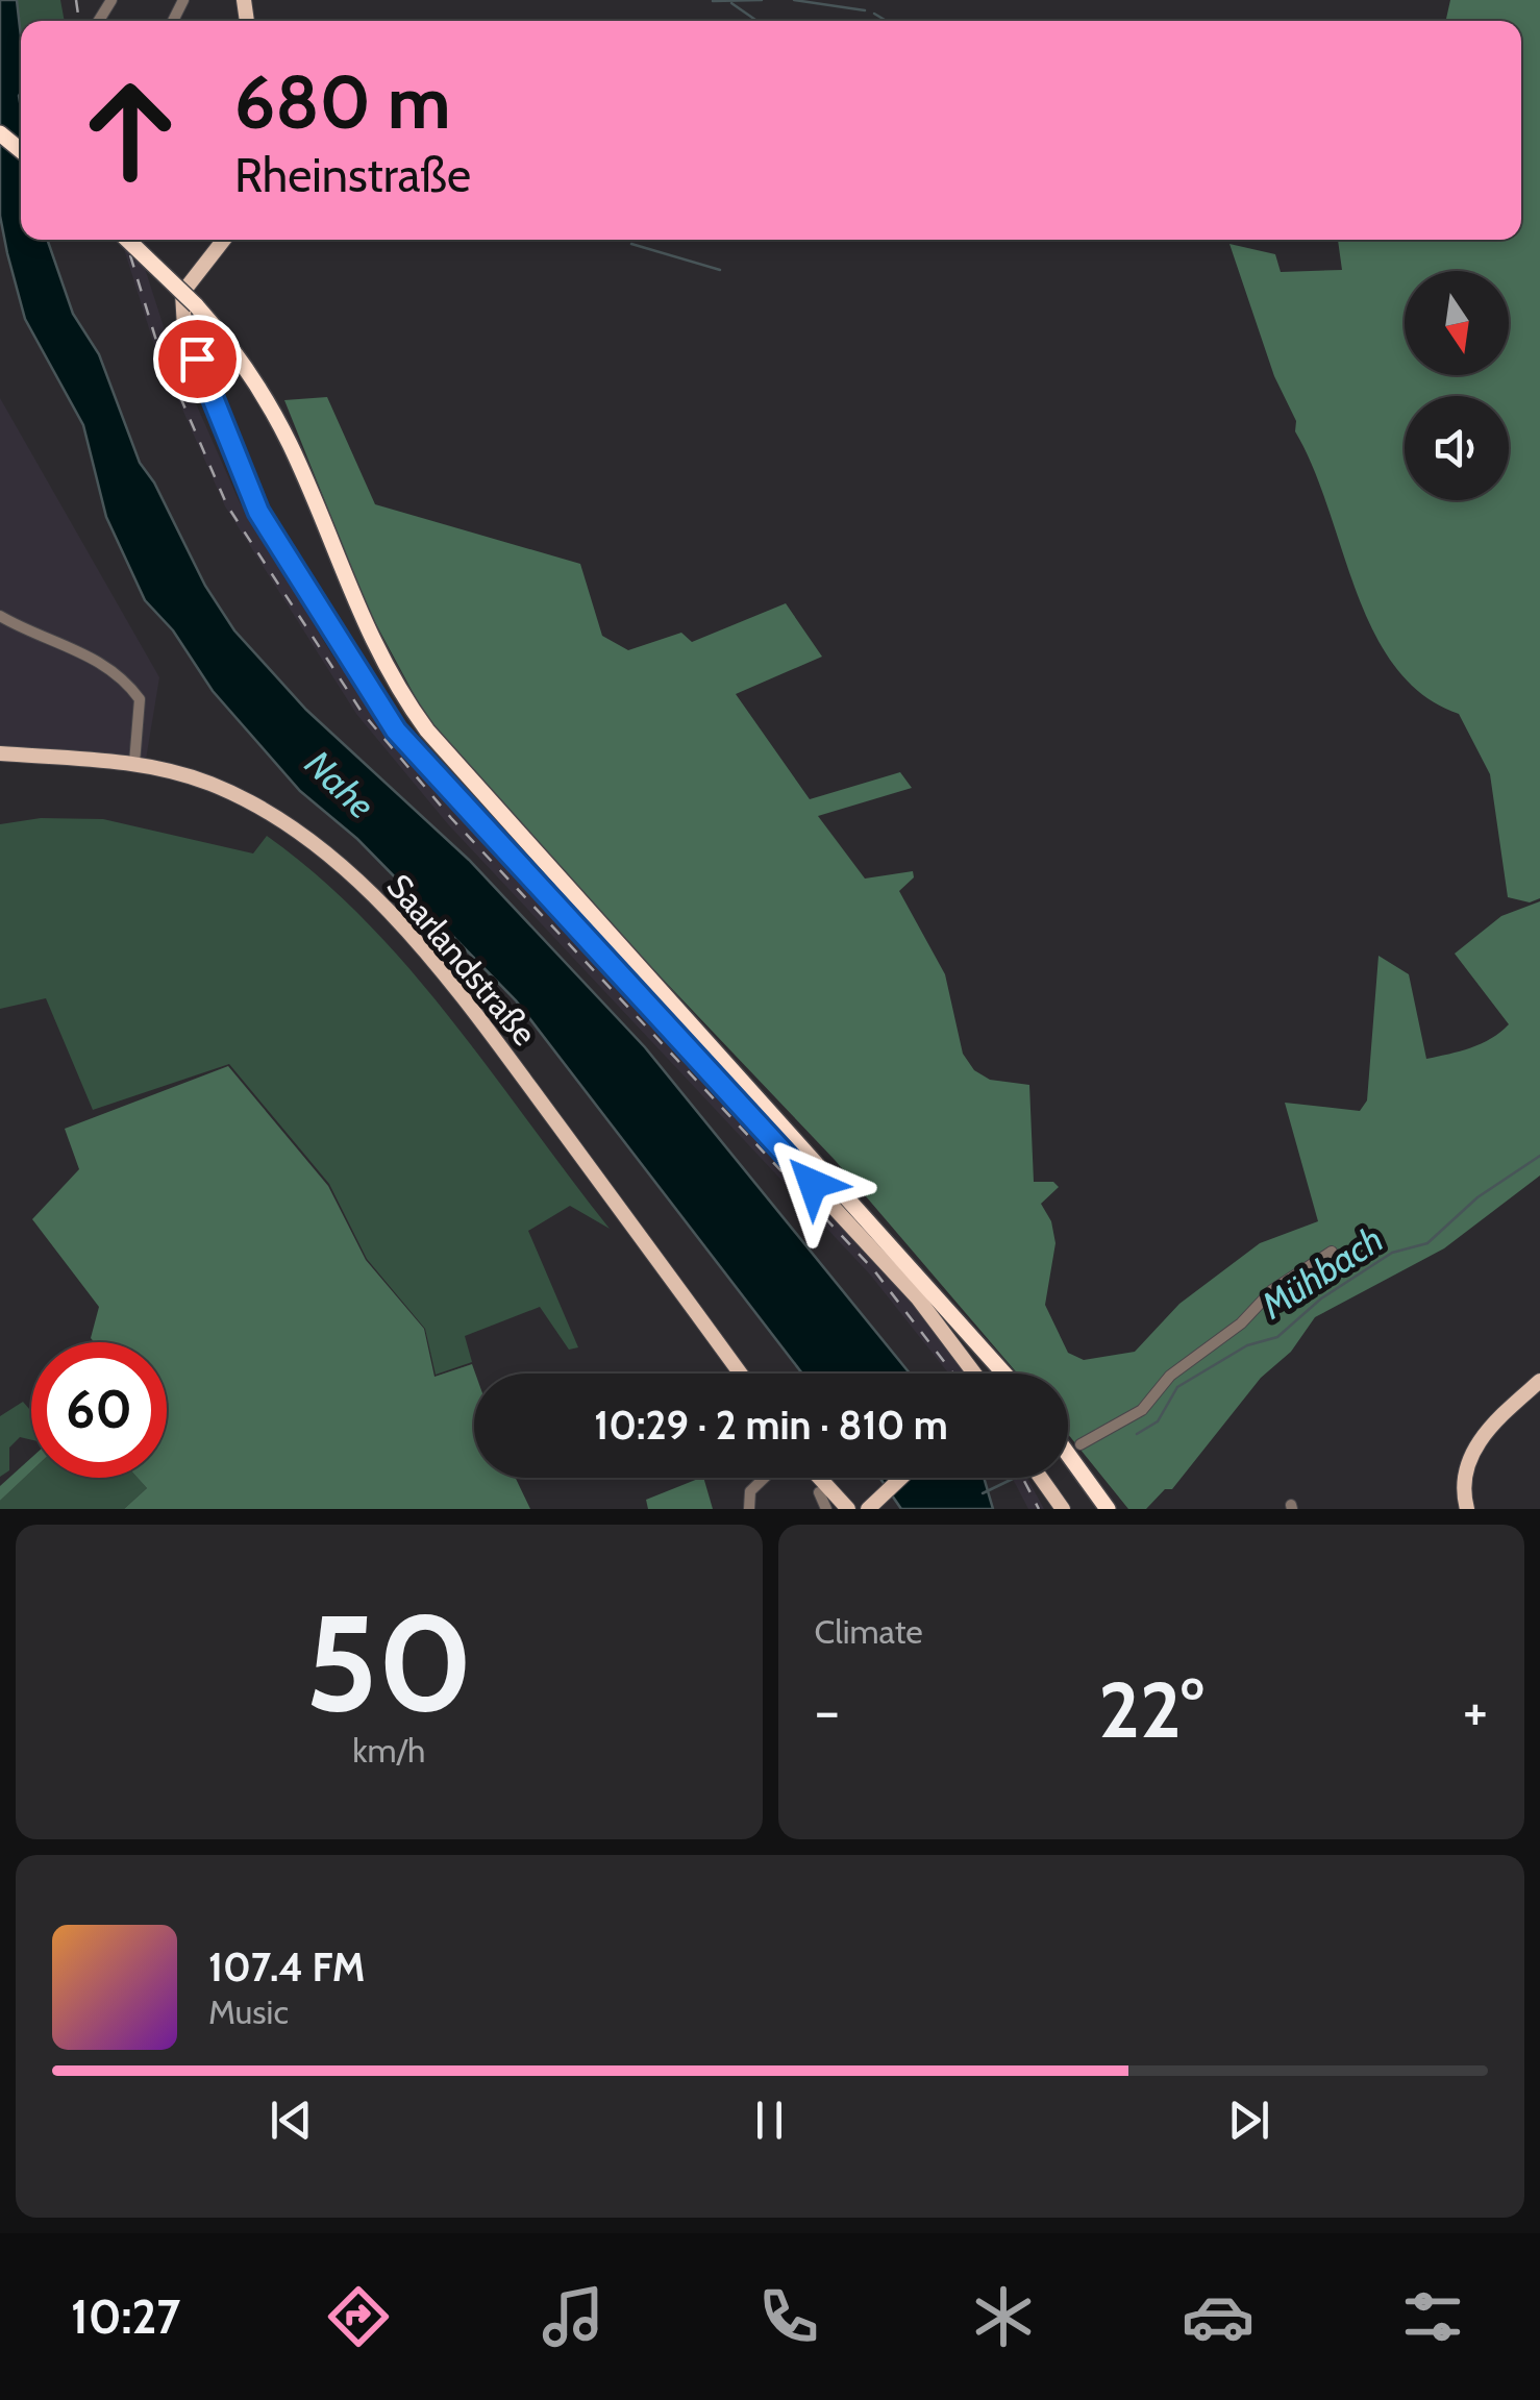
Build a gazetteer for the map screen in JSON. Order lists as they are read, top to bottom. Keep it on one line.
{"streets":{"main road":["Saarlandstraße"]},"water":["Nahe","Mühbach"],"north":"bottom","page":{"turn":["680 m","Rheinstraße"],"limit":"60","trip":"10:29 · 2 min · 810 m","tile":[["50","km/h"],"Climate"],"heat":["−","22°","+"],"song":["107.4 FM","Music"],"tabs":"10:27"}}
